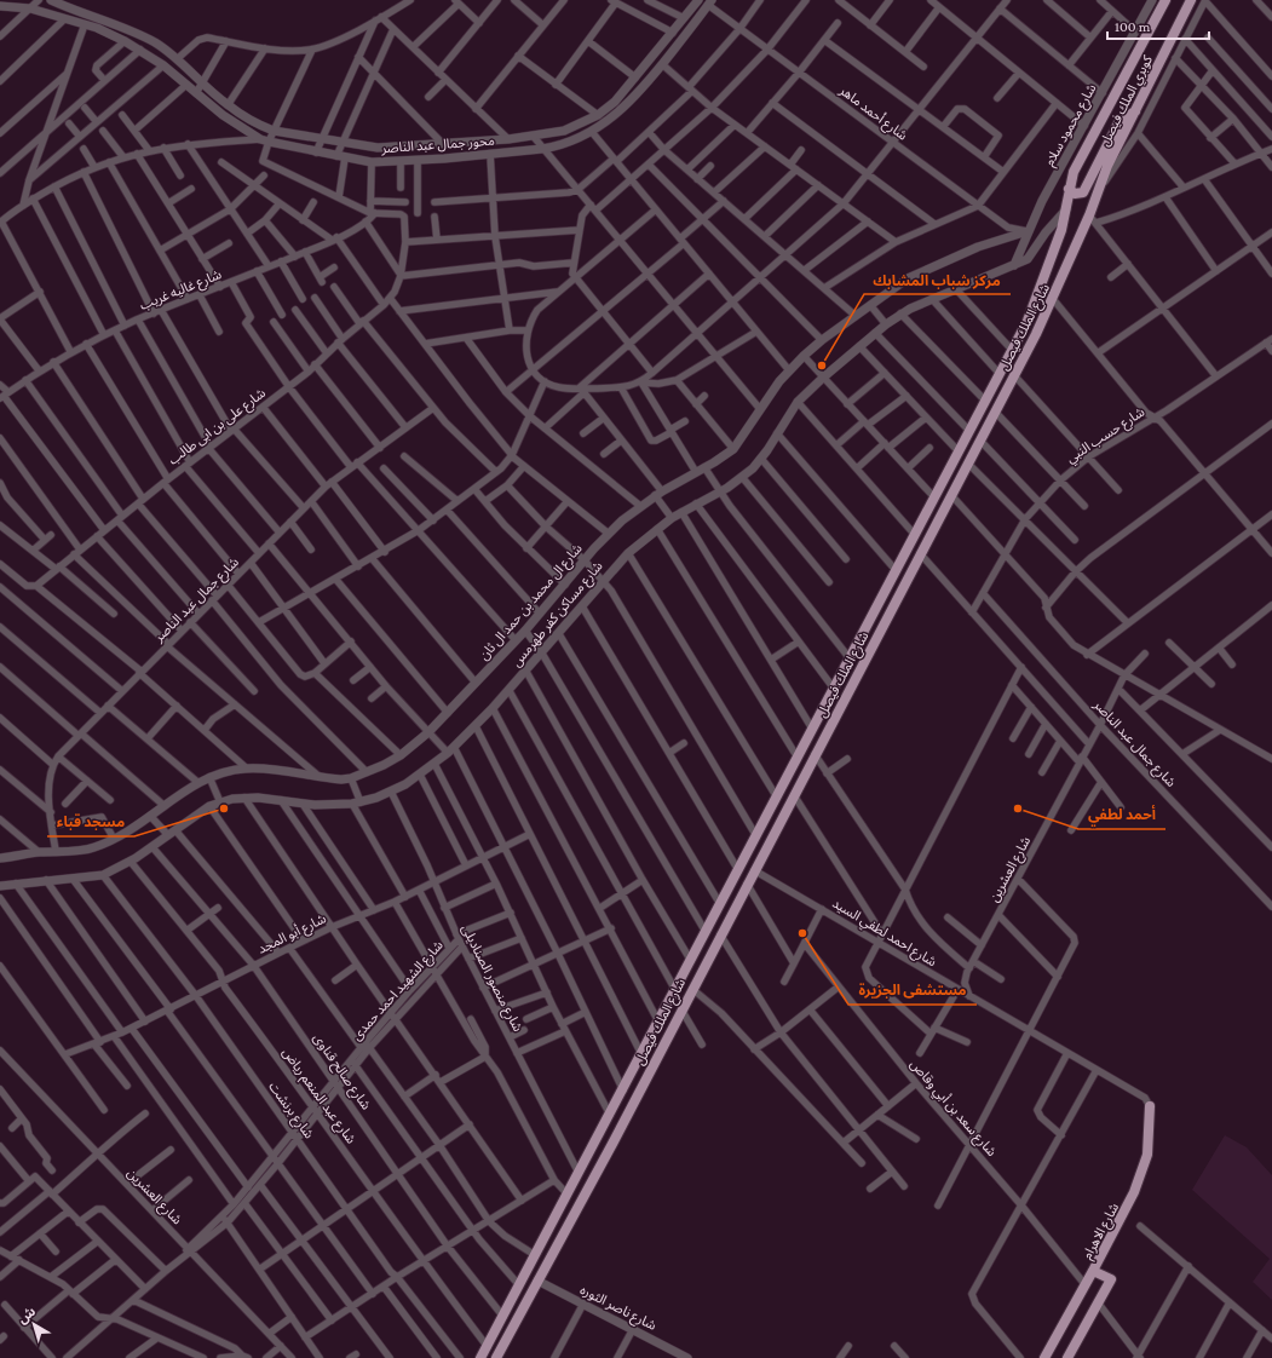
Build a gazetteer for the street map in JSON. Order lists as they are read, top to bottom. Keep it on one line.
{"streets":{"main road":["كوبري الملك فيصل","شارع الملك فيصل","شارع الاهرام"],"street":["شارع أحمد ماهر","شارع محمود سلام","محور جمال عبد الناصر","شارع غاليه غريب","شارع على بن ابى طالب","شارع حسب النبي","شارع جمال عبد الناصر","شارع ال محمد بن حمد ال ثان","شارع مساكن كفر طهرمس","شارع العشرين","شارع احمد لطفي السيد","شارع أبو المجد","شارع منصور الصناديلى","شارع الشهيد احمد حمدى","شارع صالح قناوى","شارع عبد المنعم رياض","شارع سعد بن أبي وقاص","شارع برنشت","شارع ناصر الثوره"]},"crossings":[["كوبري الملك فيصل","شارع الملك فيصل"],["شارع أحمد ماهر","شارع محمود سلام"],["شارع أحمد ماهر","محور جمال عبد الناصر"],["شارع أحمد ماهر","شارع ال محمد بن حمد ال ثان"],["شارع محمود سلام","شارع ال محمد بن حمد ال ثان"],["شارع محمود سلام","شارع مساكن كفر طهرمس"],["شارع غاليه غريب","شارع على بن ابى طالب"],["شارع الملك فيصل","شارع مساكن كفر طهرمس"],["شارع الملك فيصل","شارع احمد لطفي السيد"],["شارع الملك فيصل","شارع منصور الصناديلى"],["شارع الملك فيصل","شارع صالح قناوى"],["شارع الملك فيصل","شارع عبد المنعم رياض"],["شارع الملك فيصل","شارع ناصر الثوره"],["شارع حسب النبي","شارع جمال عبد الناصر"],["شارع جمال عبد الناصر","شارع العشرين"],["شارع مساكن كفر طهرمس","شارع منصور الصناديلى"],["شارع مساكن كفر طهرمس","شارع صالح قناوى"],["شارع مساكن كفر طهرمس","شارع عبد المنعم رياض"],["شارع مساكن كفر طهرمس","شارع برنشت"],["شارع العشرين","شارع احمد لطفي السيد"],["شارع العشرين","شارع الشهيد احمد حمدى"],["شارع احمد لطفي السيد","شارع الاهرام"],["شارع أبو المجد","شارع منصور الصناديلى"],["شارع أبو المجد","شارع صالح قناوى"],["شارع أبو المجد","شارع عبد المنعم رياض"],["شارع أبو المجد","شارع برنشت"],["شارع منصور الصناديلى","شارع الشهيد احمد حمدى"],["شارع الشهيد احمد حمدى","شارع صالح قناوى"],["شارع الشهيد احمد حمدى","شارع عبد المنعم رياض"],["شارع الشهيد احمد حمدى","شارع برنشت"],["شارع سعد بن أبي وقاص","شارع الاهرام"]],"places":["مركز شباب المشابك","مسجد قباء","أحمد لطفي","مستشفى الجزيرة"],"scale_bar":"100 m","north":"top left"}
